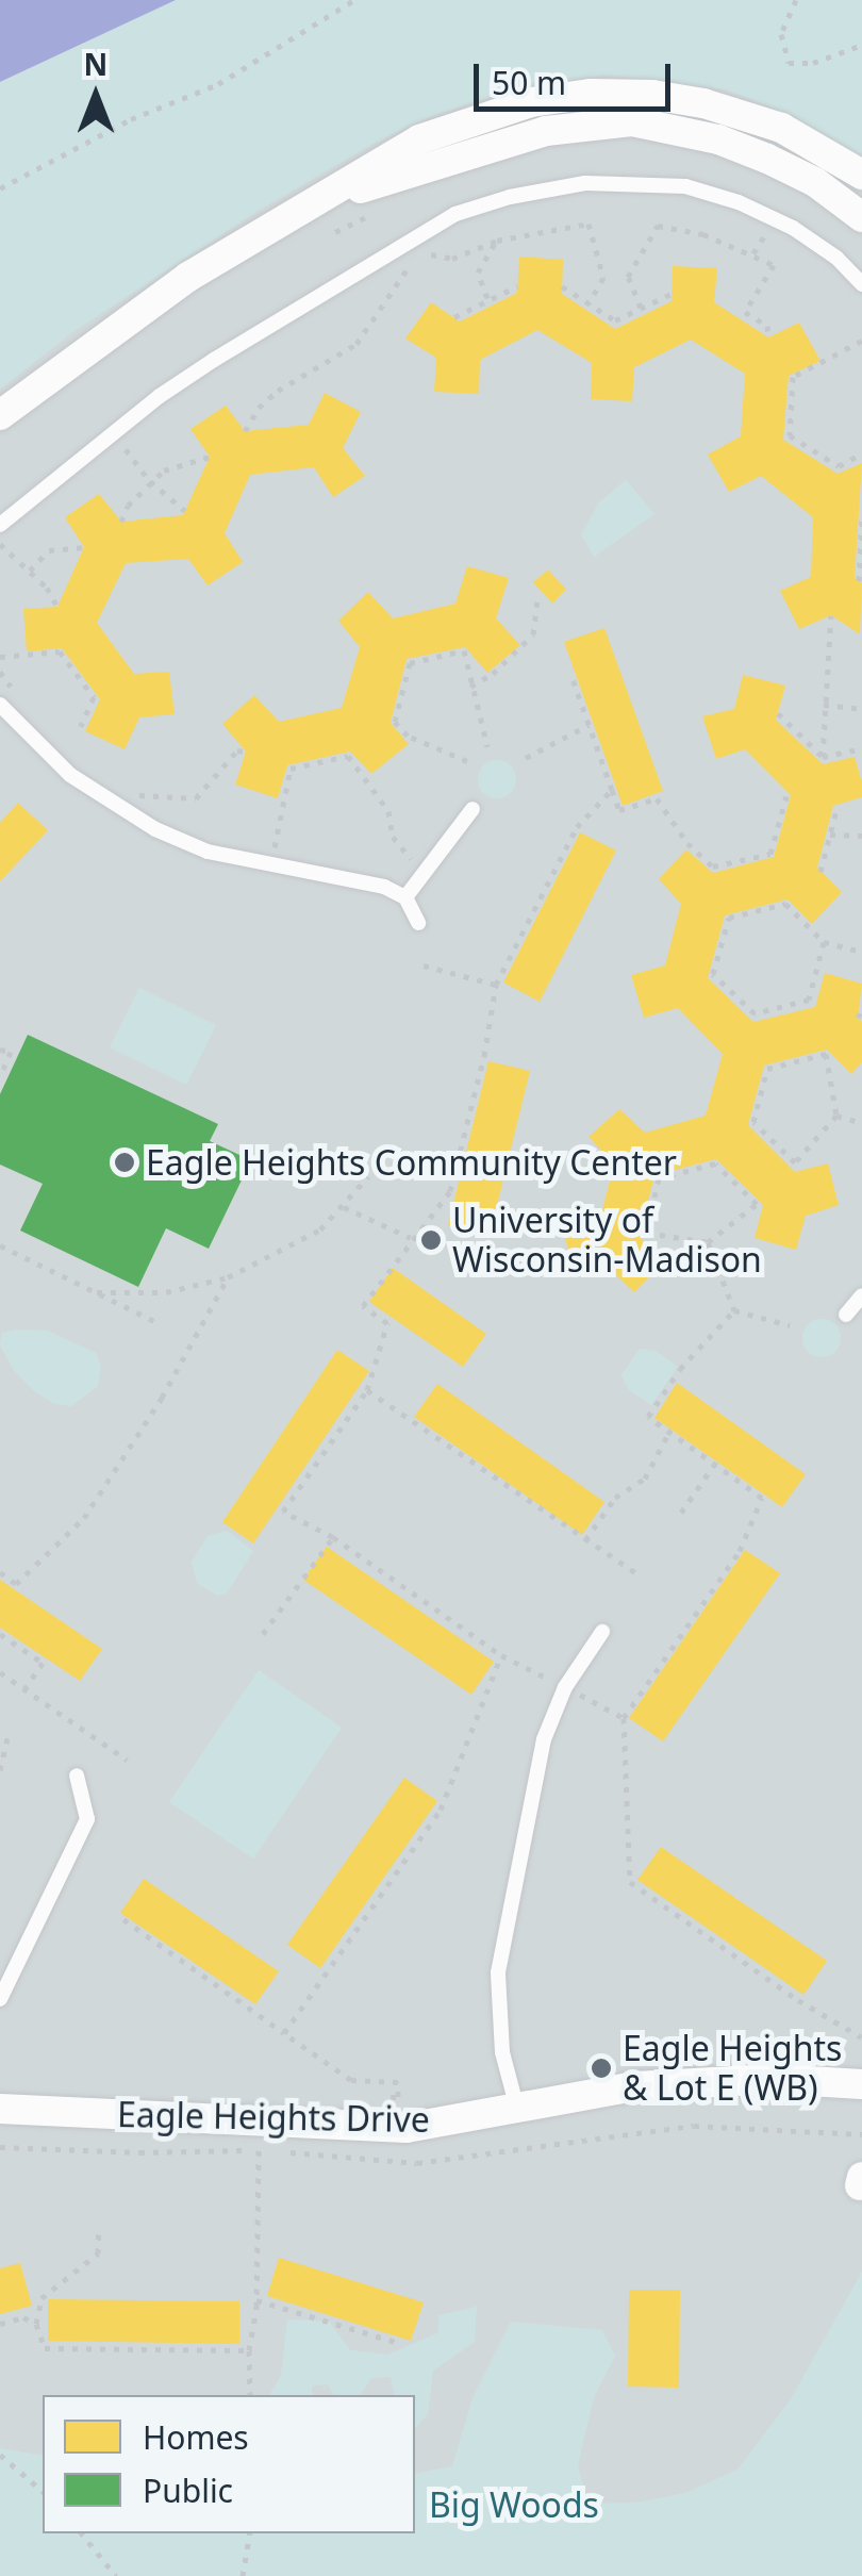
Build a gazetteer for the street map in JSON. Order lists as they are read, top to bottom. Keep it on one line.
{"streets":{"street":["Eagle Heights Drive"]},"parks":["Big Woods"],"places":["Eagle Heights Community Center","University of Wisconsin-Madison","Eagle Heights & Lot E (WB)"],"legend":["Homes","Public"],"scale_bar":"50 m","north":"top"}
